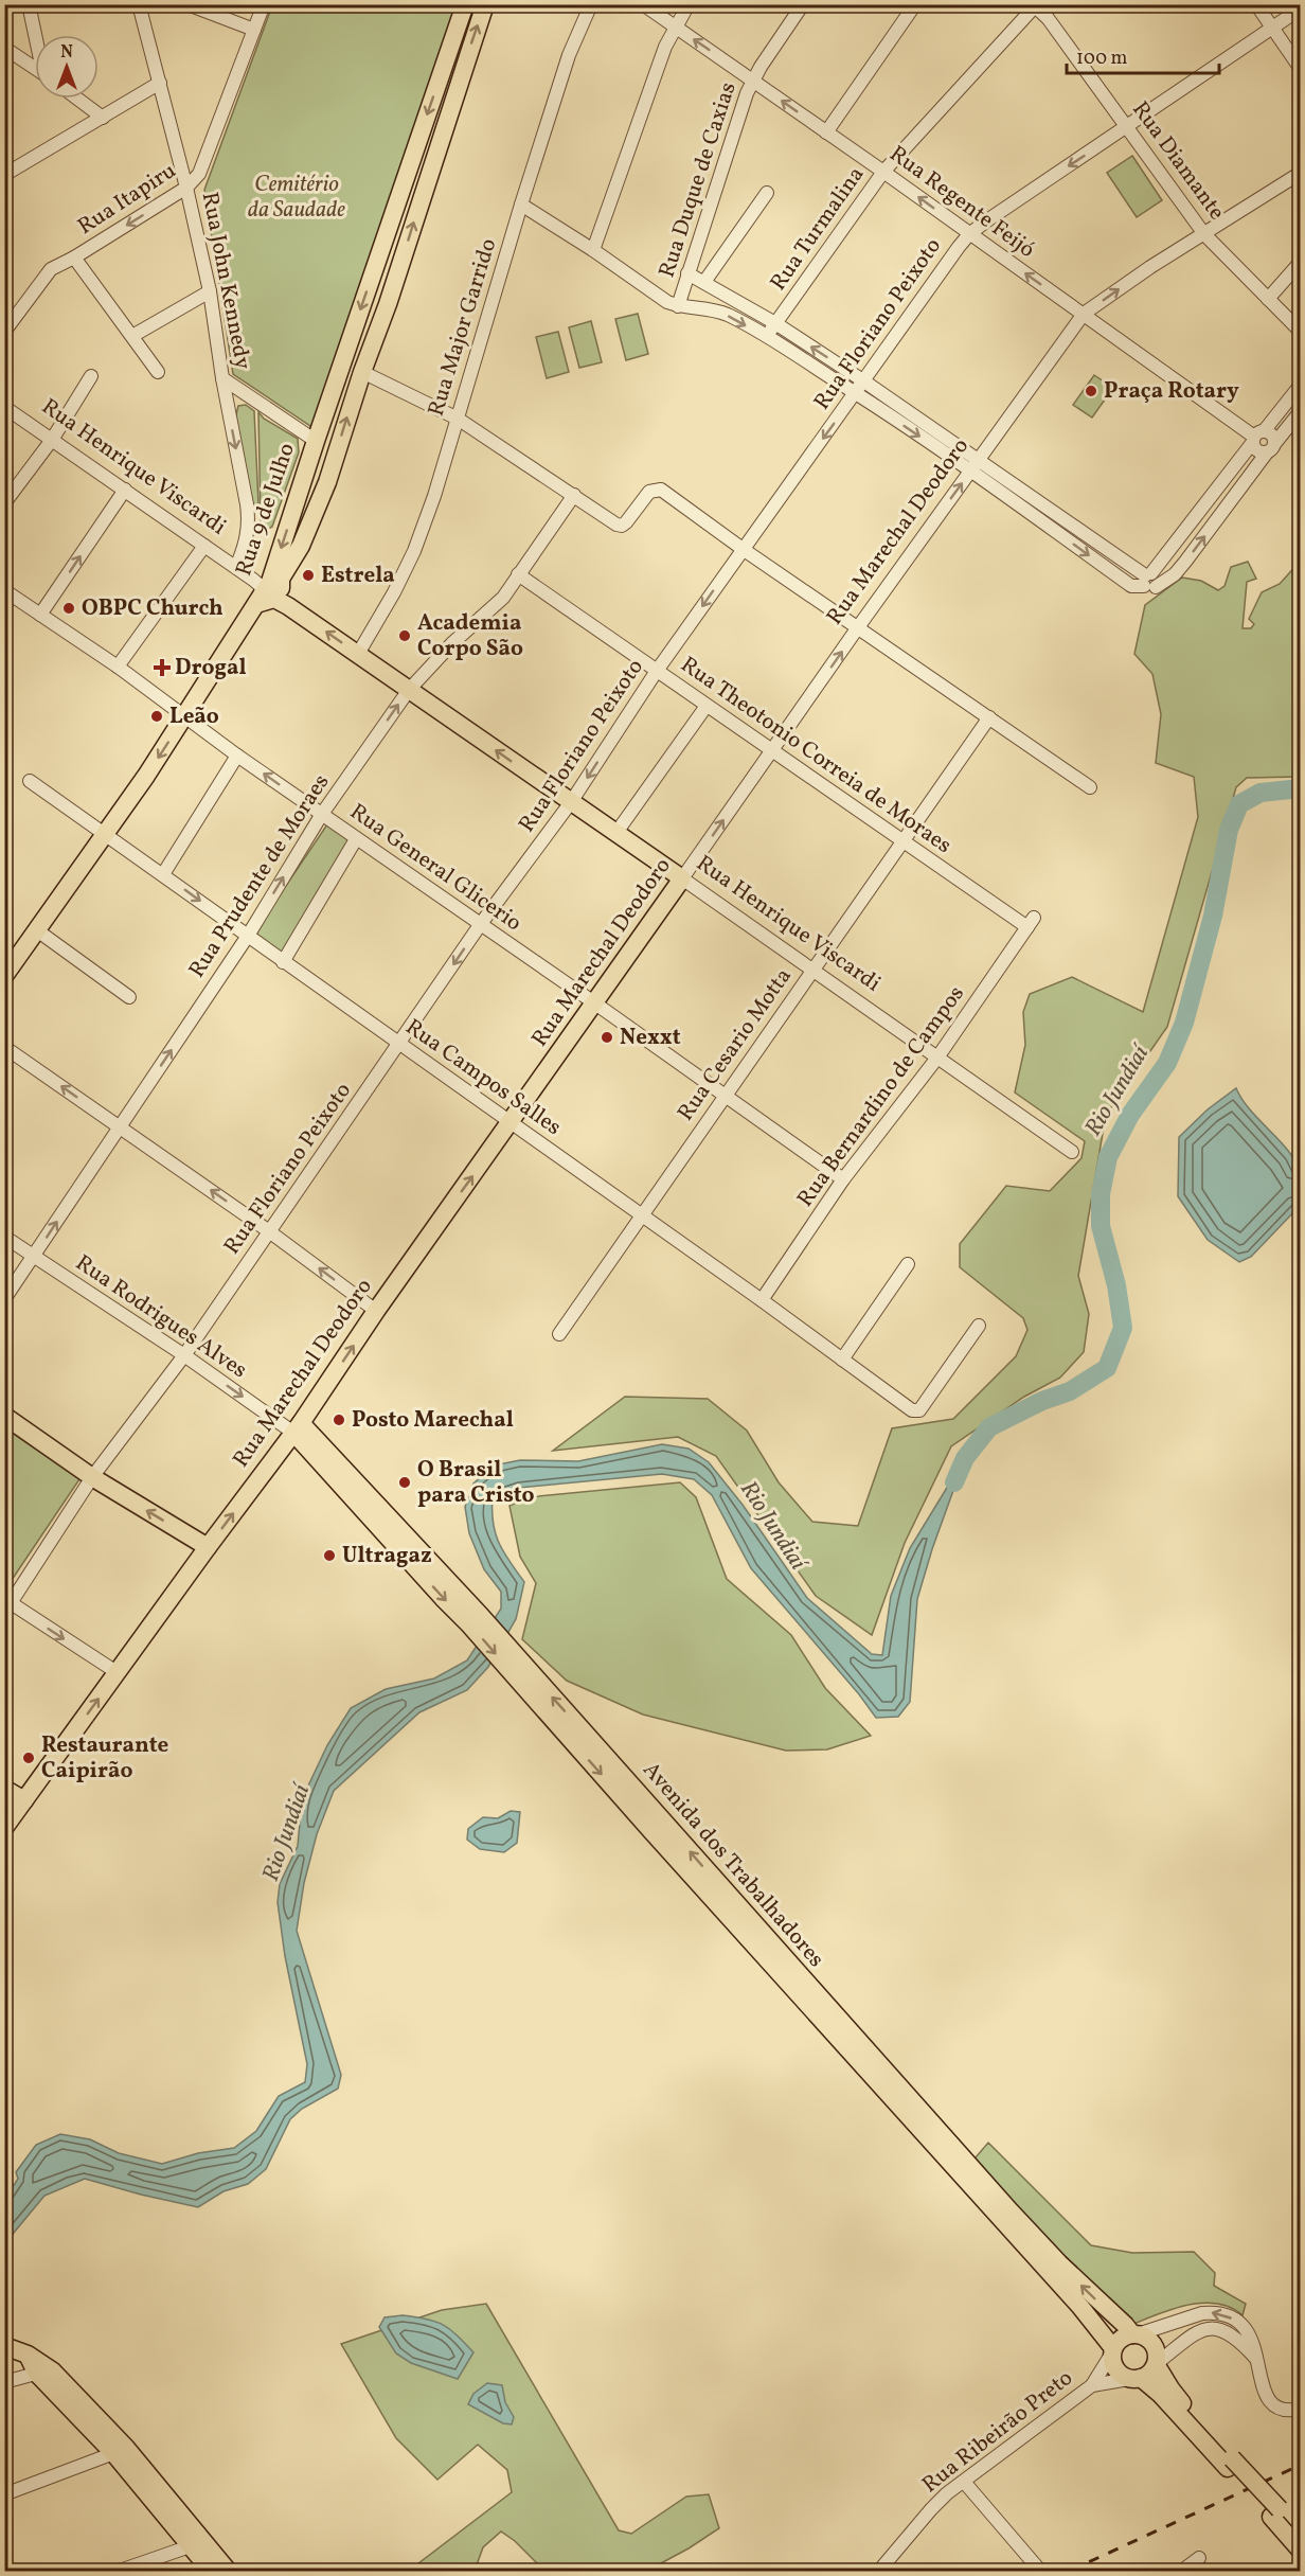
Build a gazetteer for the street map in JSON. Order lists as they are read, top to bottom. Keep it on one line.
{"streets":{"main road":["Rua Henrique Viscardi","Rua 9 de Julho","Rua Marechal Deodoro","Avenida dos Trabalhadores"],"street":["Rua Diamante","Rua Duque de Caxias","Rua Itapiru","Rua Regente Feijó","Rua Turmalina","Rua John Kennedy","Rua Floriano Peixoto","Rua Major Garrido","Rua Theotonio Correia de Moraes","Rua General Glicerio","Rua Prudente de Moraes","Rua Cesario Motta","Rua Campos Salles","Rua Bernardino de Campos","Rua Rodrigues Alves","Rua Ribeirão Preto"]},"crossings":[["Rua Diamante","Rua Turmalina"],["Rua Diamante","Rua Floriano Peixoto"],["Rua Diamante","Rua Marechal Deodoro"],["Rua Duque de Caxias","Rua Regente Feijó"],["Rua Itapiru","Rua John Kennedy"],["Rua Regente Feijó","Rua Turmalina"],["Rua Regente Feijó","Rua Floriano Peixoto"],["Rua Regente Feijó","Rua Marechal Deodoro"],["Rua John Kennedy","Rua Henrique Viscardi"],["Rua Floriano Peixoto","Rua Henrique Viscardi"],["Rua Floriano Peixoto","Rua Theotonio Correia de Moraes"],["Rua Floriano Peixoto","Rua General Glicerio"],["Rua Floriano Peixoto","Rua Campos Salles"],["Rua Floriano Peixoto","Rua Rodrigues Alves"],["Rua Major Garrido","Rua Henrique Viscardi"],["Rua Henrique Viscardi","Rua 9 de Julho"],["Rua Henrique Viscardi","Rua Marechal Deodoro"],["Rua Henrique Viscardi","Rua Prudente de Moraes"],["Rua Henrique Viscardi","Rua Cesario Motta"],["Rua Henrique Viscardi","Rua Bernardino de Campos"],["Rua 9 de Julho","Rua General Glicerio"],["Rua 9 de Julho","Rua Campos Salles"],["Rua Marechal Deodoro","Rua Theotonio Correia de Moraes"],["Rua Marechal Deodoro","Rua General Glicerio"],["Rua Marechal Deodoro","Rua Campos Salles"],["Rua Marechal Deodoro","Rua Rodrigues Alves"],["Rua Marechal Deodoro","Avenida dos Trabalhadores"],["Rua Theotonio Correia de Moraes","Rua Prudente de Moraes"],["Rua Theotonio Correia de Moraes","Rua Cesario Motta"],["Rua Theotonio Correia de Moraes","Rua Bernardino de Campos"],["Rua General Glicerio","Rua Prudente de Moraes"],["Rua General Glicerio","Rua Cesario Motta"],["Rua General Glicerio","Rua Bernardino de Campos"],["Rua Prudente de Moraes","Rua Campos Salles"],["Rua Prudente de Moraes","Rua Rodrigues Alves"],["Rua Cesario Motta","Rua Campos Salles"],["Rua Campos Salles","Rua Bernardino de Campos"],["Rua Rodrigues Alves","Avenida dos Trabalhadores"],["Avenida dos Trabalhadores","Rua Ribeirão Preto"]],"one_way":["Rua Regente Feijó","Rua Floriano Peixoto","Rua Marechal Deodoro","Rua Rodrigues Alves"],"water":["Rio Jundiaí"],"parks":["Cemitério da Saudade"],"places":{"other":["Praça Rotary","Estrela","OBPC Church","Academia Corpo São","Leão","Nexxt","Posto Marechal","O Brasil para Cristo","Ultragaz","Restaurante Caipirão"],"health":["Drogal"]},"scale_bar":"100 m","north":"top"}
